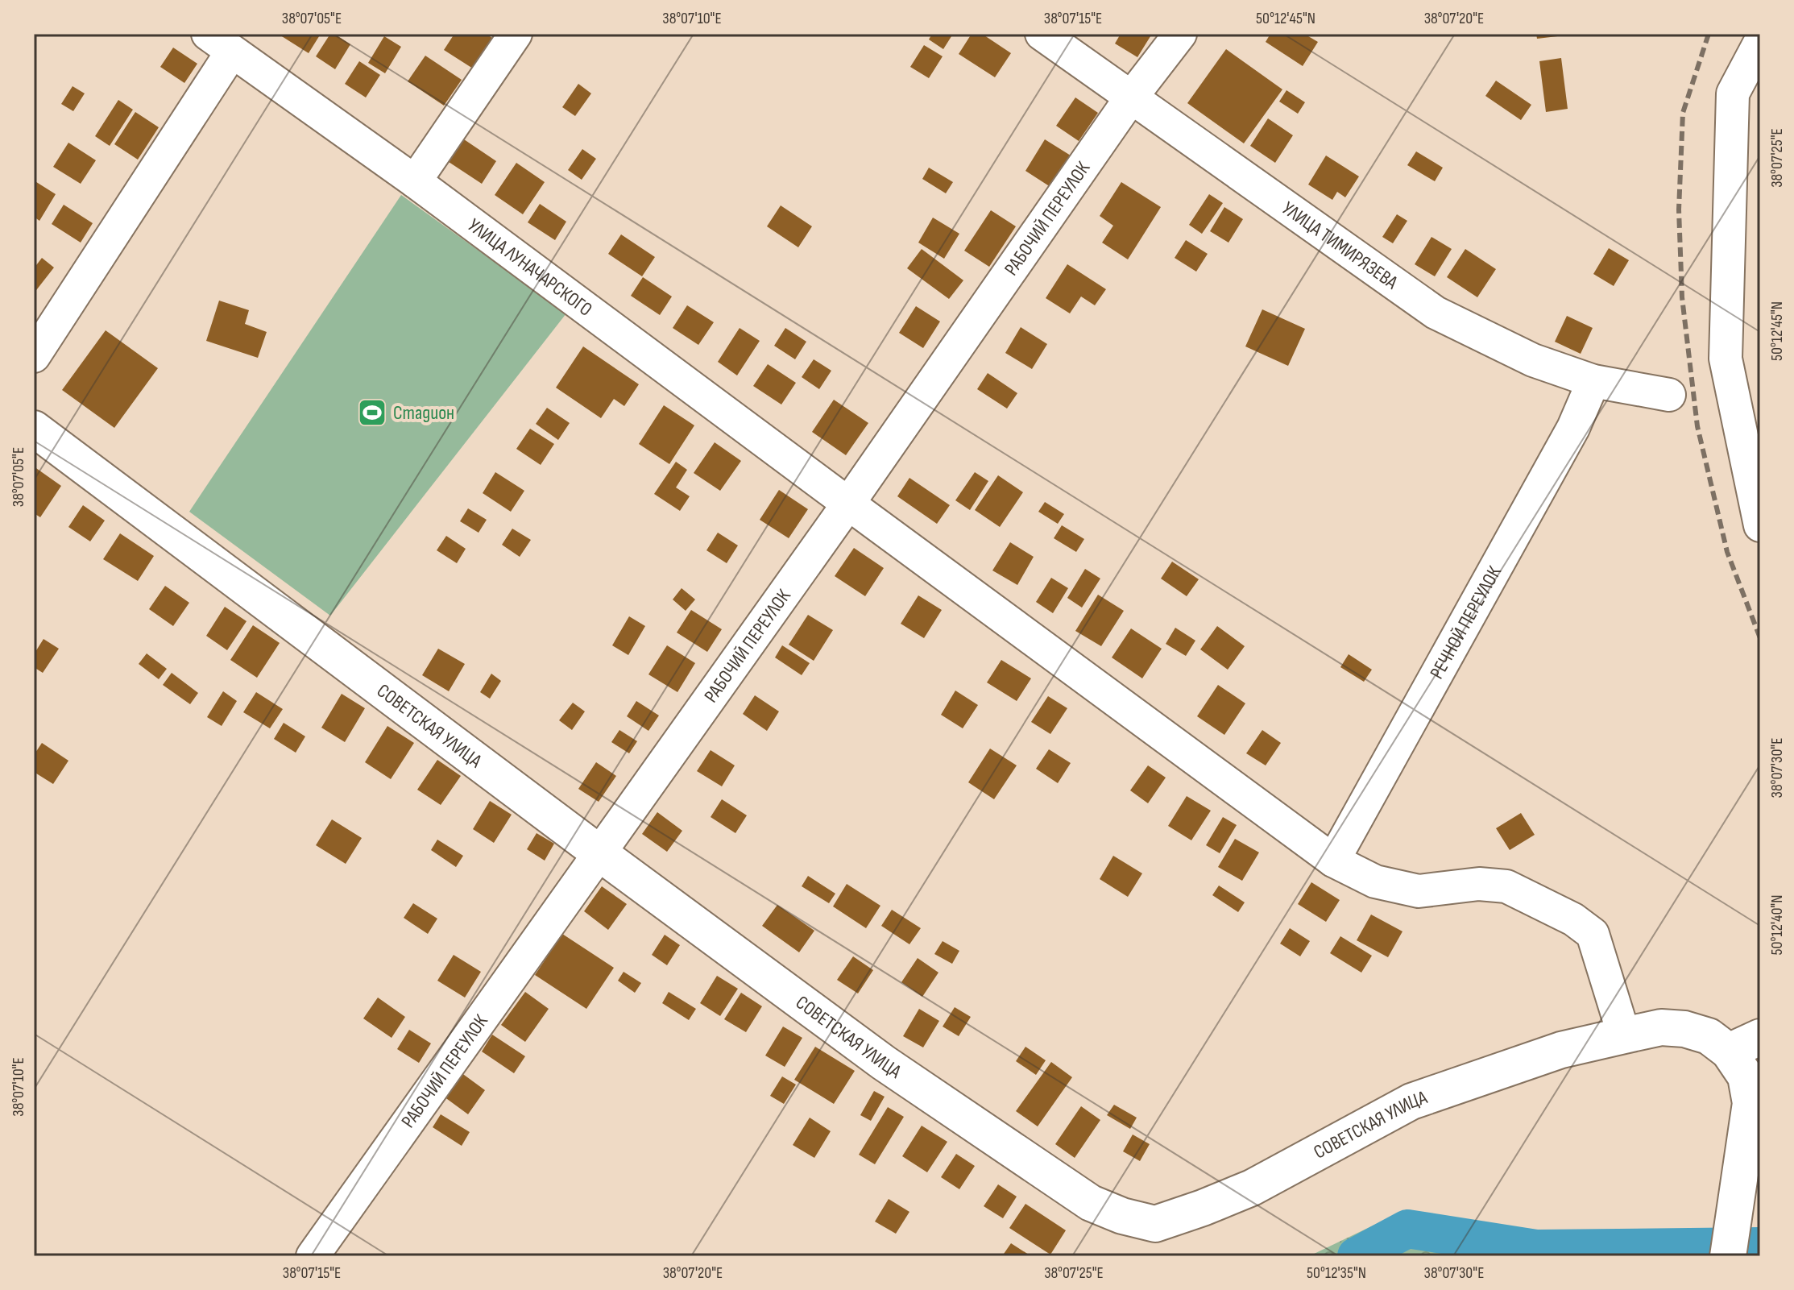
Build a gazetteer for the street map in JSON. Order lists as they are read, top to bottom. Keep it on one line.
{"streets":{"main road":["СОВЕТСКАЯ УЛИЦА"],"street":["РАБОЧИЙ ПЕРЕУЛОК","УЛИЦА ТИМИРЯЗЕВА","УЛИЦА ЛУНАЧАРСКОГО","РЕЧНОЙ ПЕРЕУЛОК"]},"crossings":[["РАБОЧИЙ ПЕРЕУЛОК","УЛИЦА ТИМИРЯЗЕВА"],["РАБОЧИЙ ПЕРЕУЛОК","УЛИЦА ЛУНАЧАРСКОГО"],["РАБОЧИЙ ПЕРЕУЛОК","СОВЕТСКАЯ УЛИЦА"],["УЛИЦА ТИМИРЯЗЕВА","РЕЧНОЙ ПЕРЕУЛОК"],["УЛИЦА ЛУНАЧАРСКОГО","РЕЧНОЙ ПЕРЕУЛОК"],["УЛИЦА ЛУНАЧАРСКОГО","СОВЕТСКАЯ УЛИЦА"]],"places":{"sports":["Стадион"]},"coordinates":["38°07'05\"E","38°07'10\"E","38°07'15\"E","50°12'45\"N","38°07'20\"E","38°07'25\"E","38°07'30\"E","50°12'40\"N","50°12'35\"N"]}
